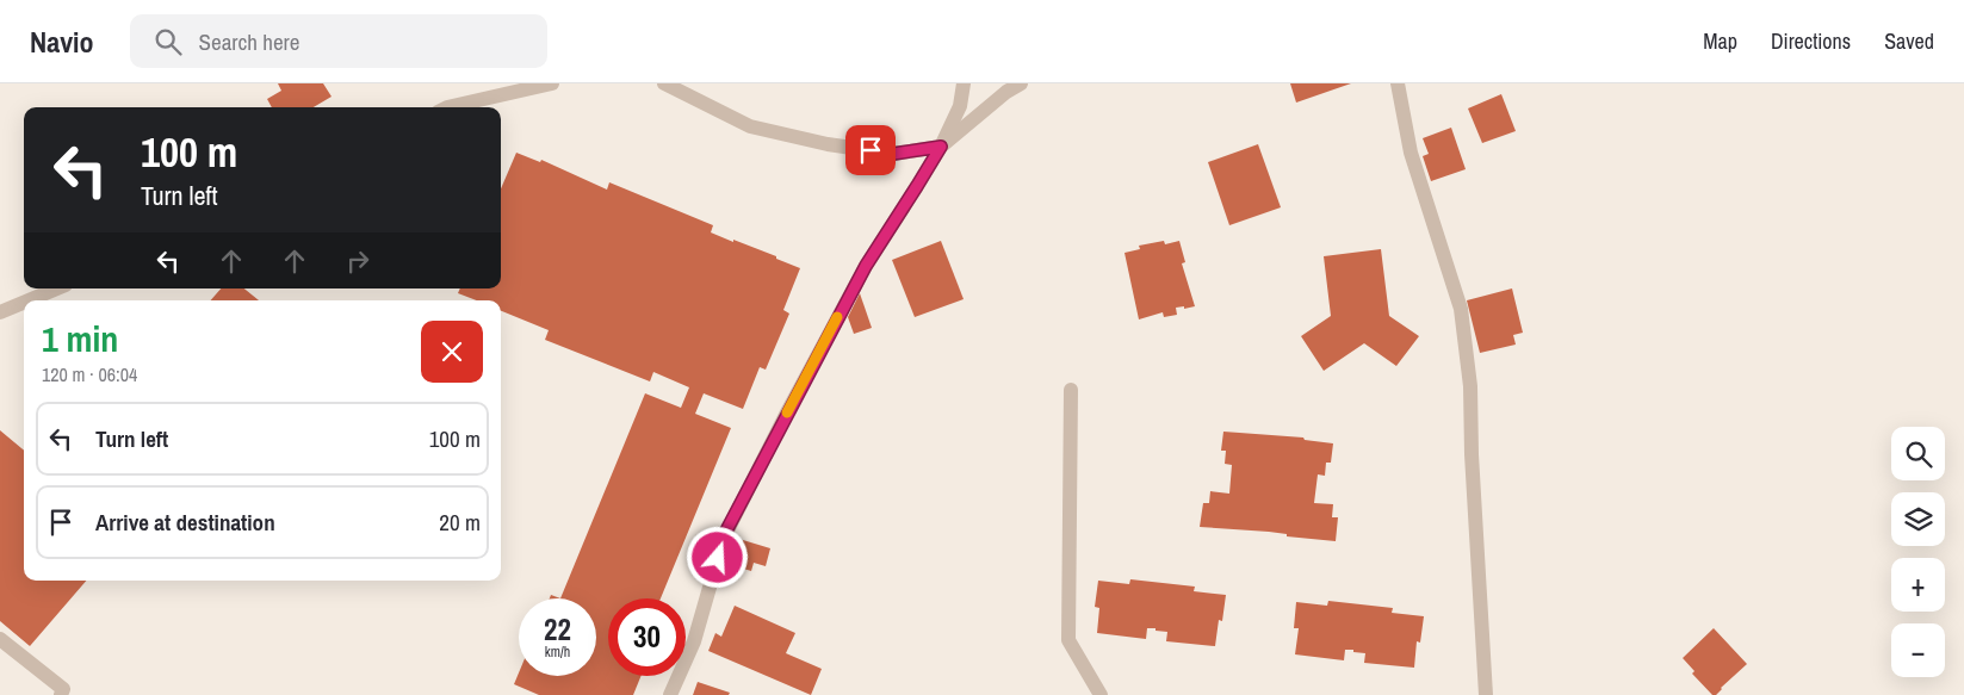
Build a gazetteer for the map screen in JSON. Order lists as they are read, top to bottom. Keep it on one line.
{"page":{"header":"Navio","search":"Search here","nav":["Map","Directions","Saved"],"turn":["100 m","Turn left"],"heading":["1 min","120 m · 06:04"],"list":[{"name":"Turn left","value":"100 m"},{"name":"Arrive at destination","value":"20 m"}],"map_buttons":["+","−"],"speed":"22 km/h","limit":"30"}}
